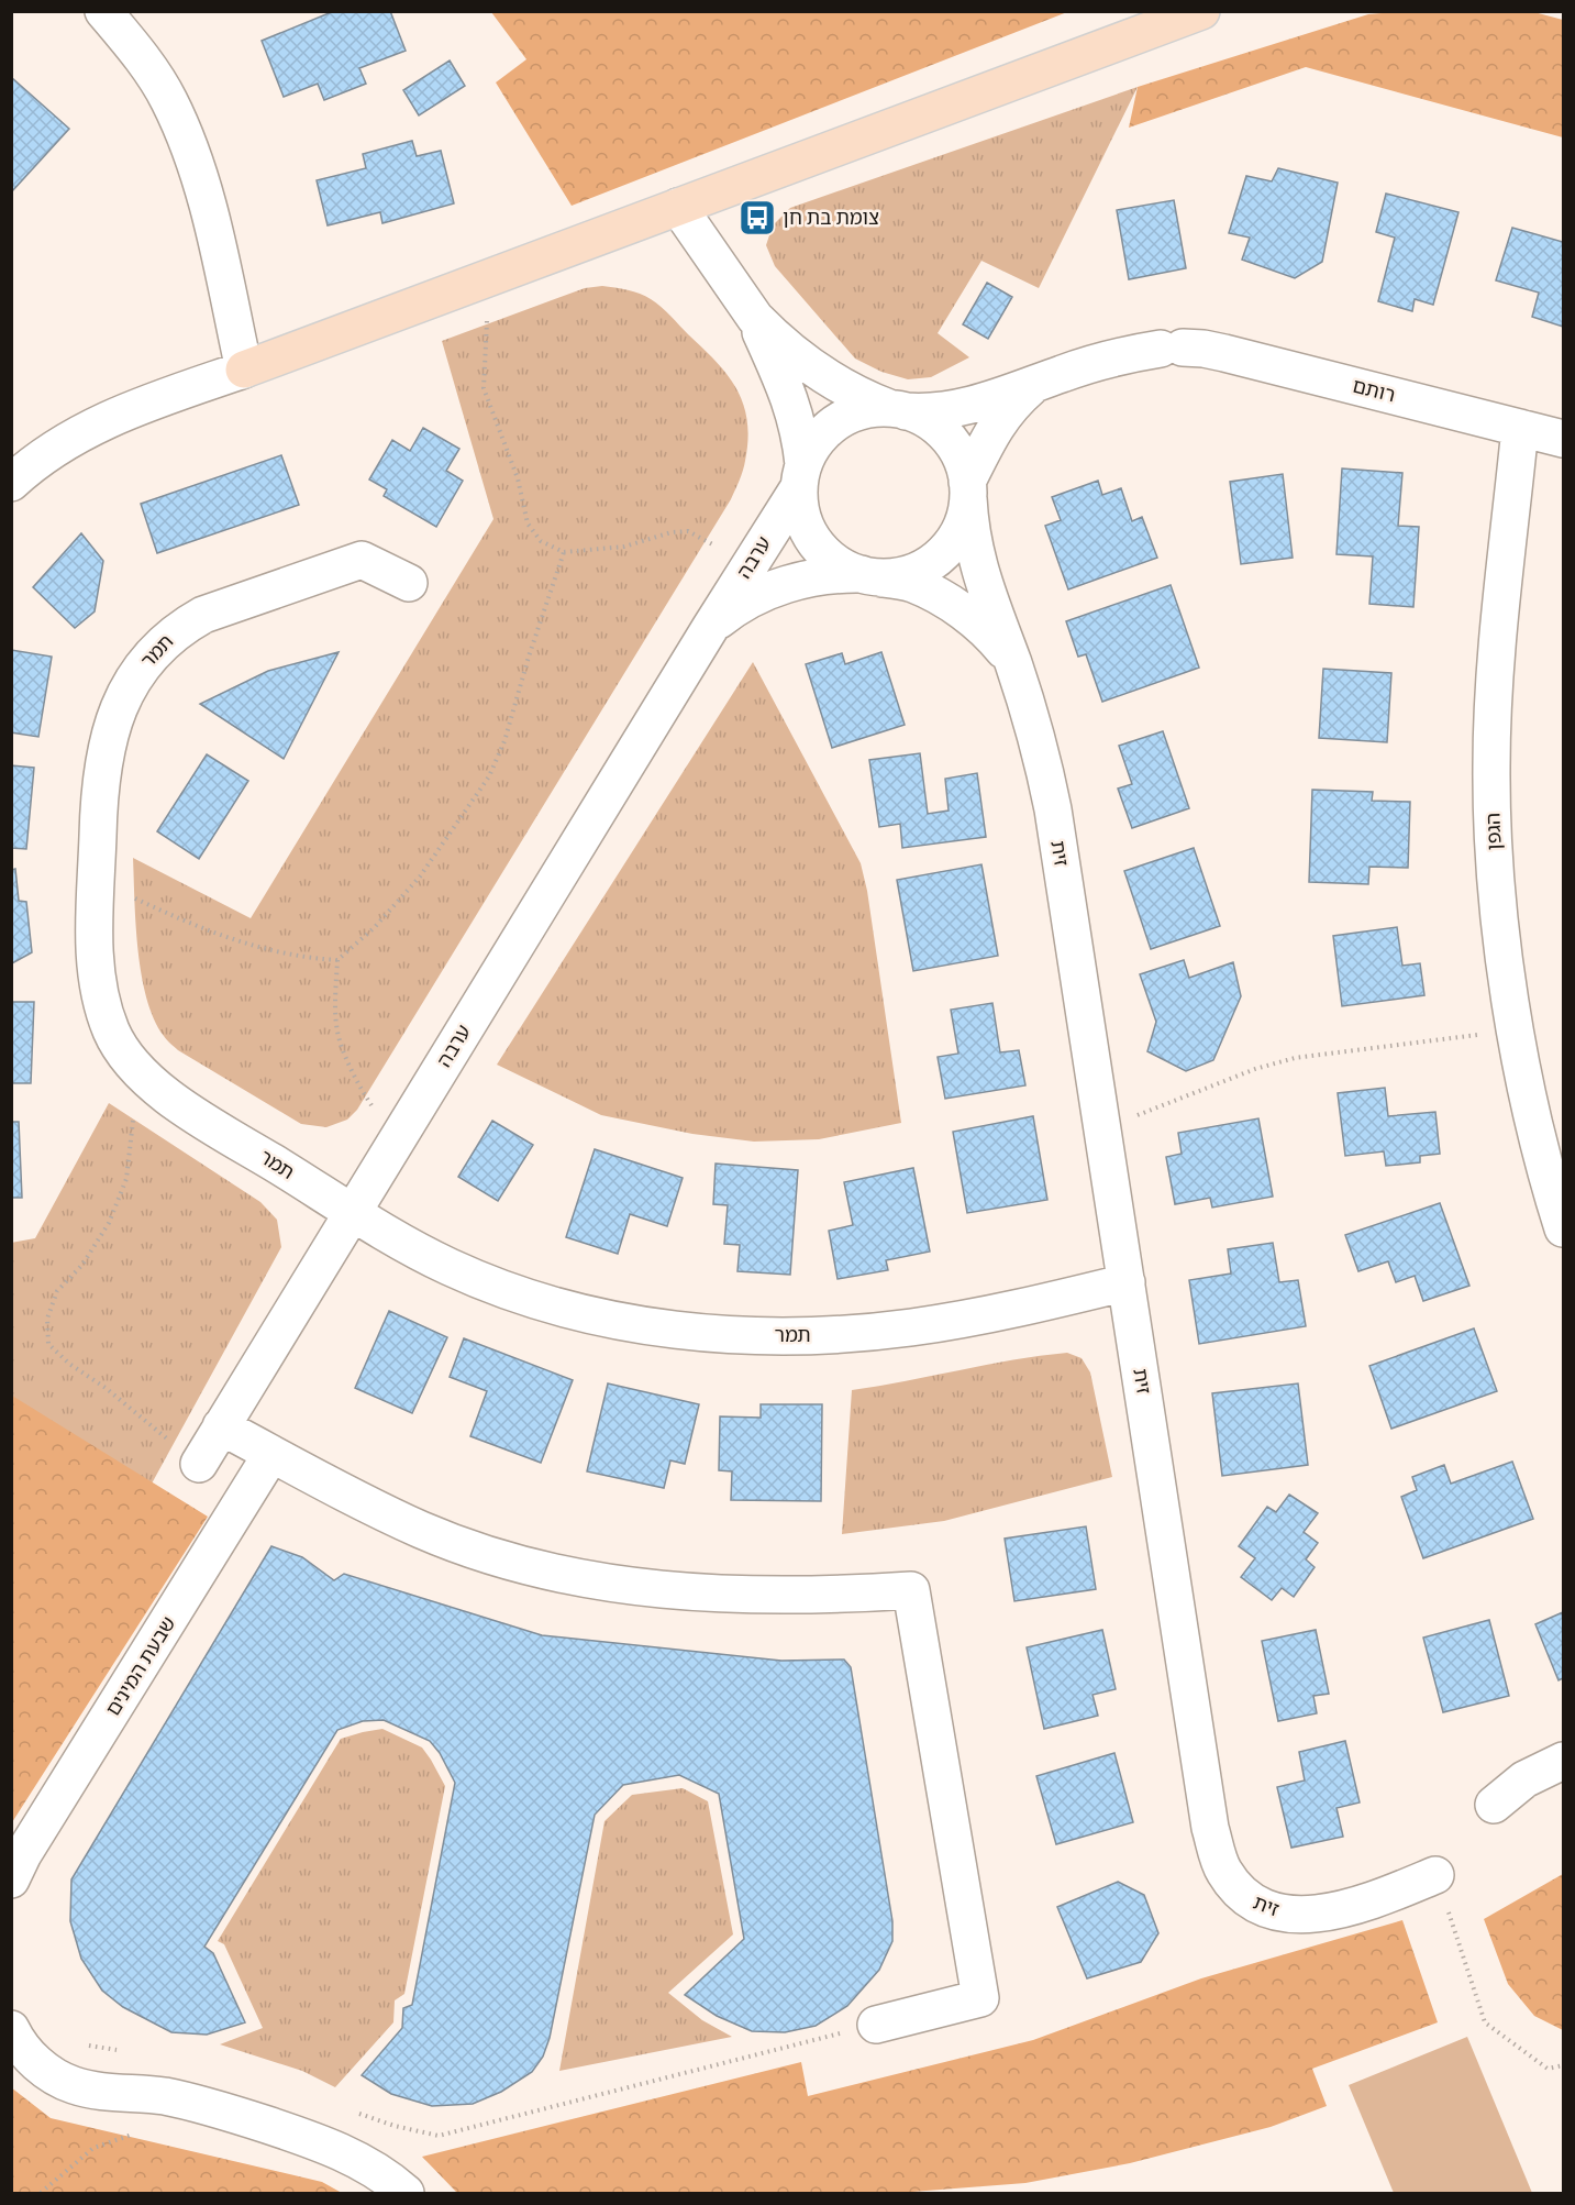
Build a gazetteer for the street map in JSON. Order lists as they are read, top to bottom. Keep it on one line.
{"streets":{"street":["רותם","ערבה","תמר","הגפן","זית","שבעת המינים"]},"crossings":[["רותם","ערבה"],["רותם","הגפן"],["רותם","זית"],["ערבה","תמר"],["ערבה","זית"],["תמר","זית"]],"places":{"bus stop":["צומת בת חן"]}}
